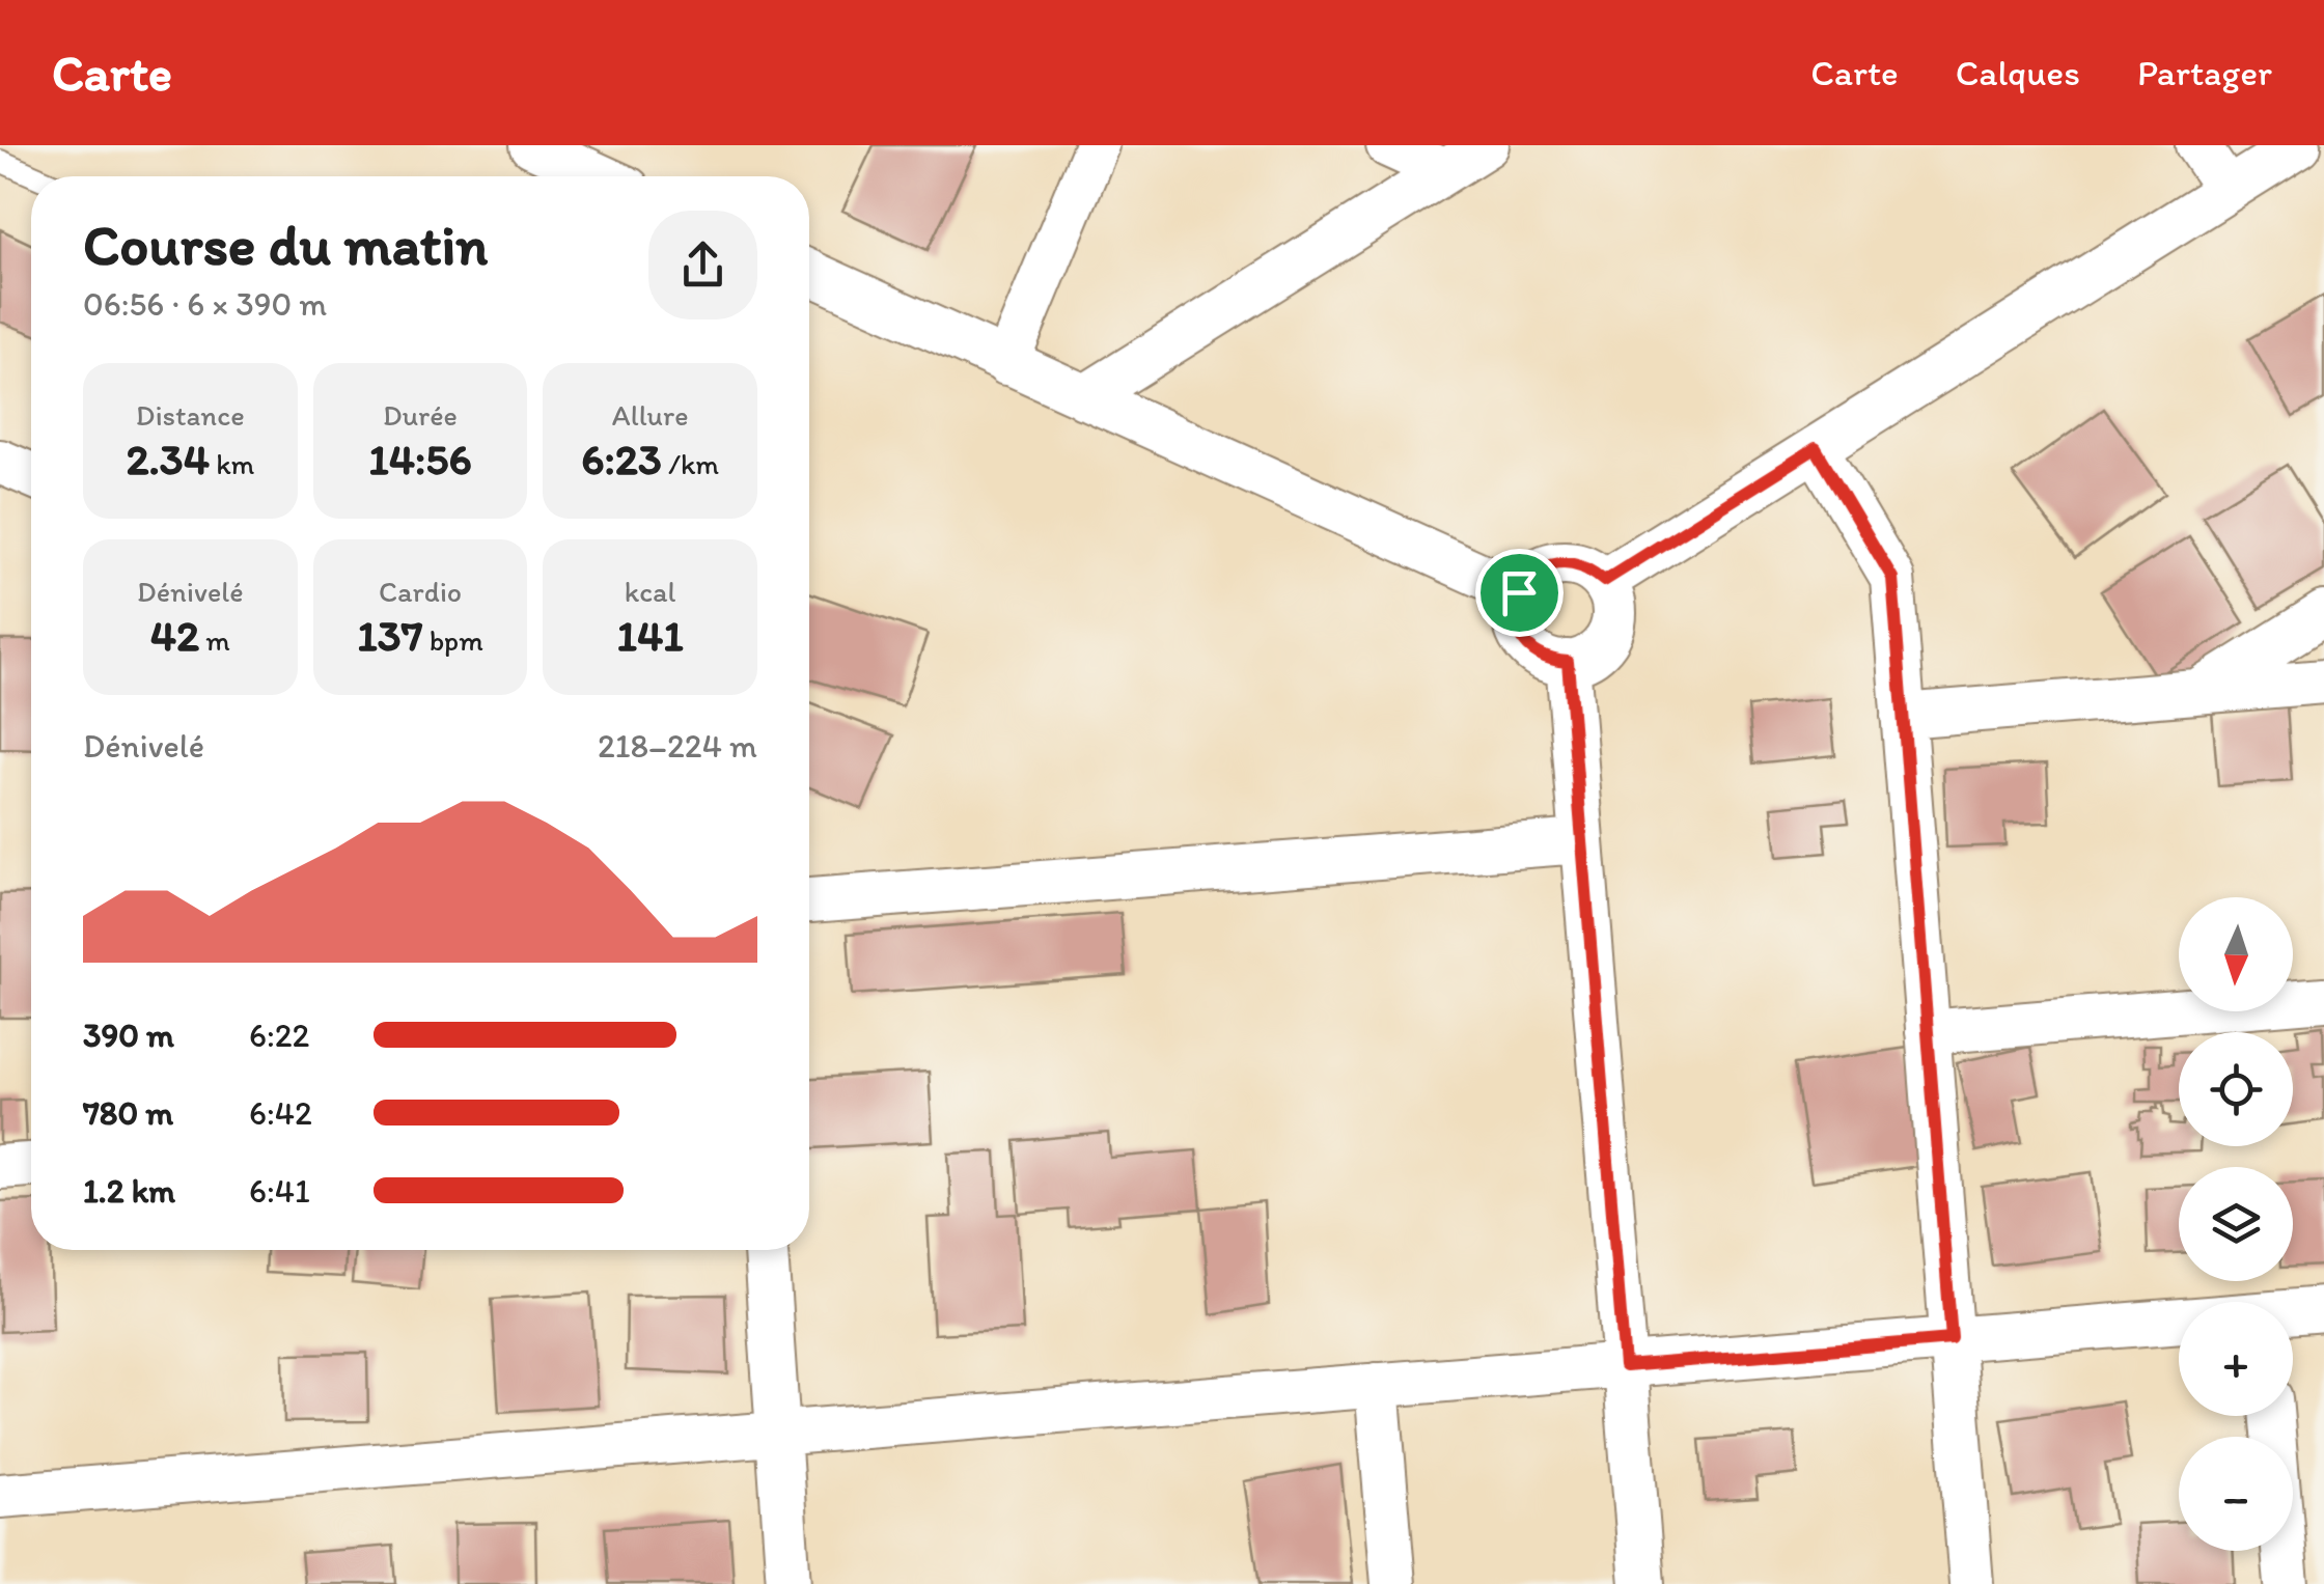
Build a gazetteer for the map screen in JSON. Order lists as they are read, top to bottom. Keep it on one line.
{"north":"bottom","page":{"header":"Carte","nav":["Carte","Calques","Partager"],"heading":["Course du matin","06:56 · 6 × 390 m"],"stats":[["Distance","2.34 km"],["Durée","14:56"],["Allure","6:23 /km"],["Dénivelé","42 m"],["Cardio","137 bpm"],["kcal","141"]],"chart":["Dénivelé","218–224 m"],"map_buttons":["+","−"],"list":[{"name":"390 m","note":"6:22"},{"name":"780 m","note":"6:42"},{"name":"1.2 km","note":"6:41"}]}}
